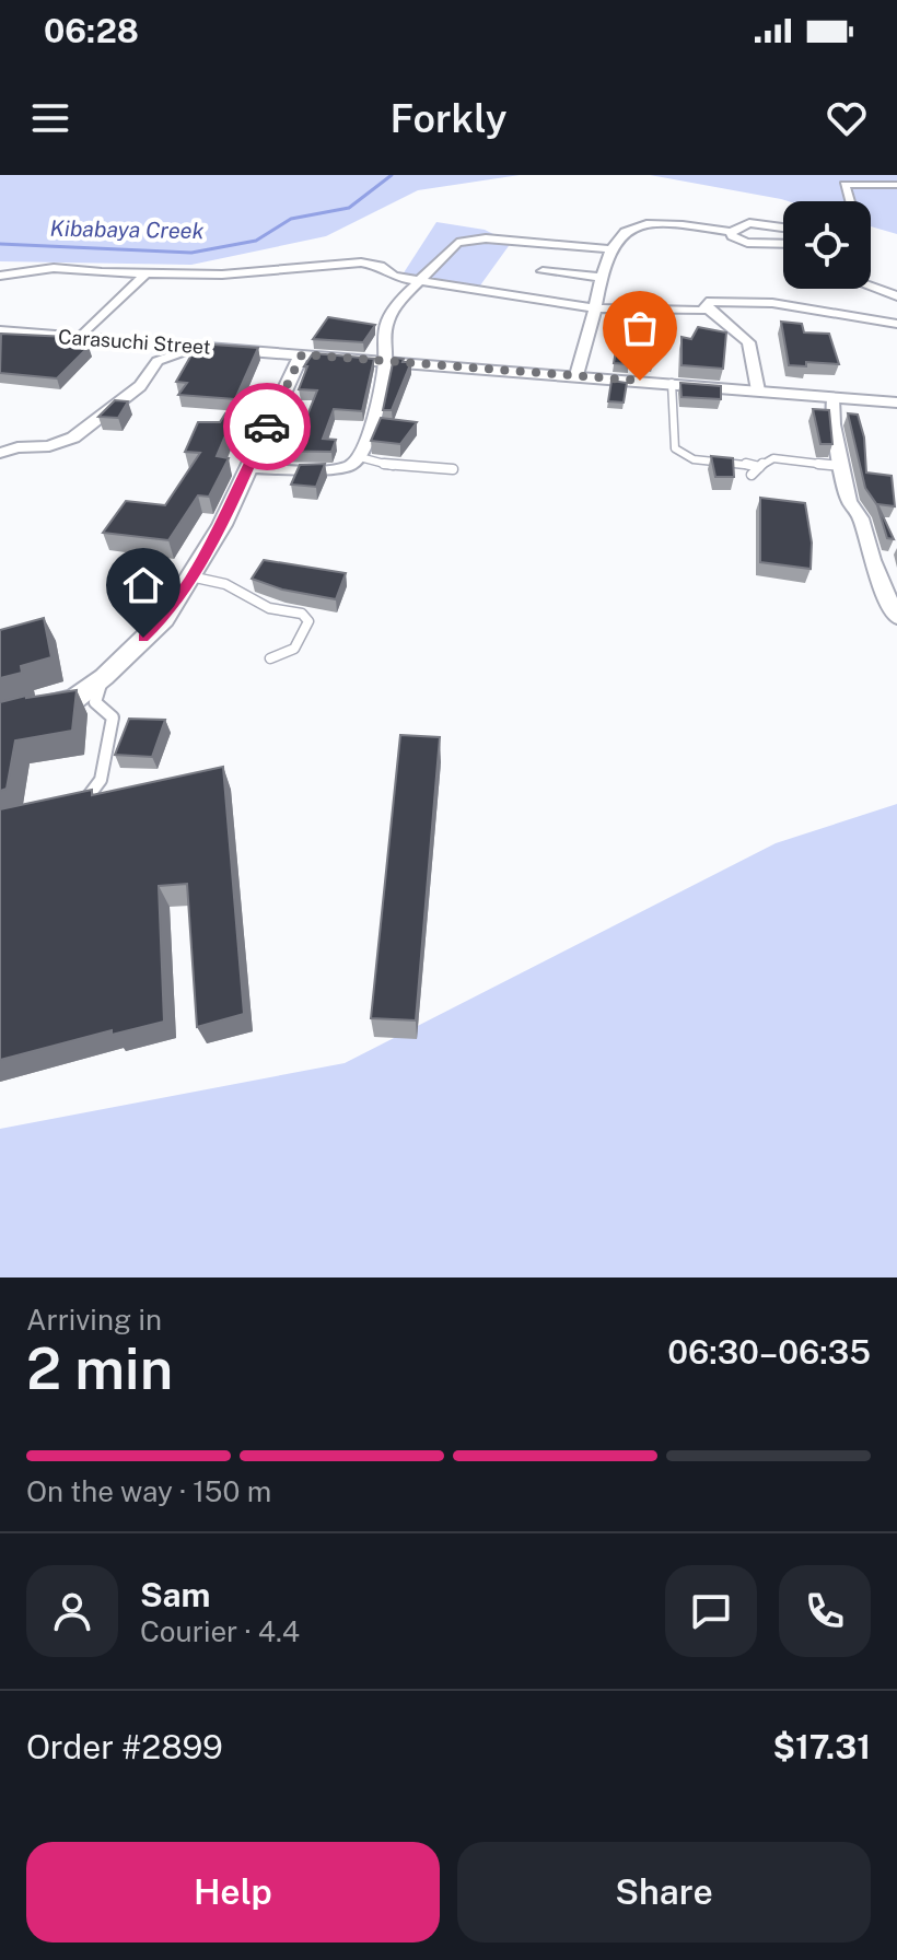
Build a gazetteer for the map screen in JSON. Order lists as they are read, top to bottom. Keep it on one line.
{"streets":{"street":["Carasuchi Street"]},"water":["Kibabaya Creek"],"page":{"status":"06:28","header":"Forkly","heading":["2 min","Arriving in","06:30–06:35"],"panel":["Sam","Courier · 4.4","Order #2899","$17.31"],"bar":"On the way · 150 m","buttons":["Help","Share"]}}
